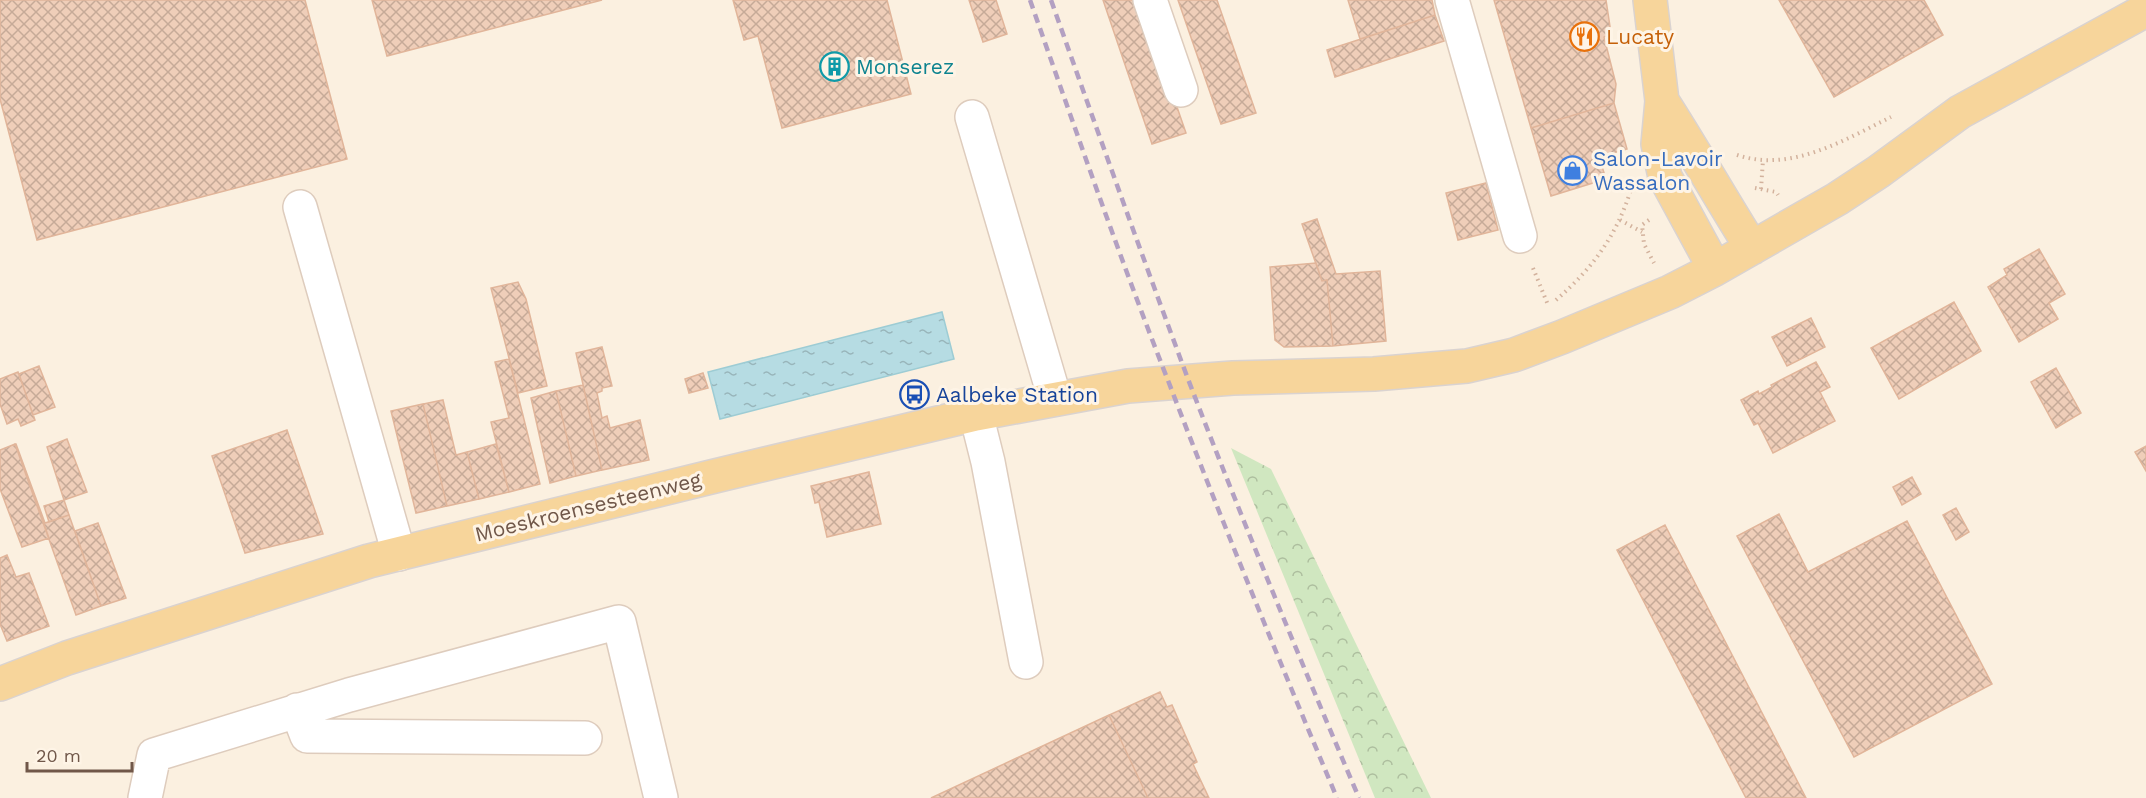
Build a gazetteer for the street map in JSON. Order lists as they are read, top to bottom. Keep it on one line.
{"streets":{"main road":["Moeskroensesteenweg"]},"places":{"restaurant":["Lucaty"],"building":["Monserez"],"shop":["Salon-Lavoir Wassalon"],"bus stop":["Aalbeke Station"]},"scale_bar":"20 m"}
